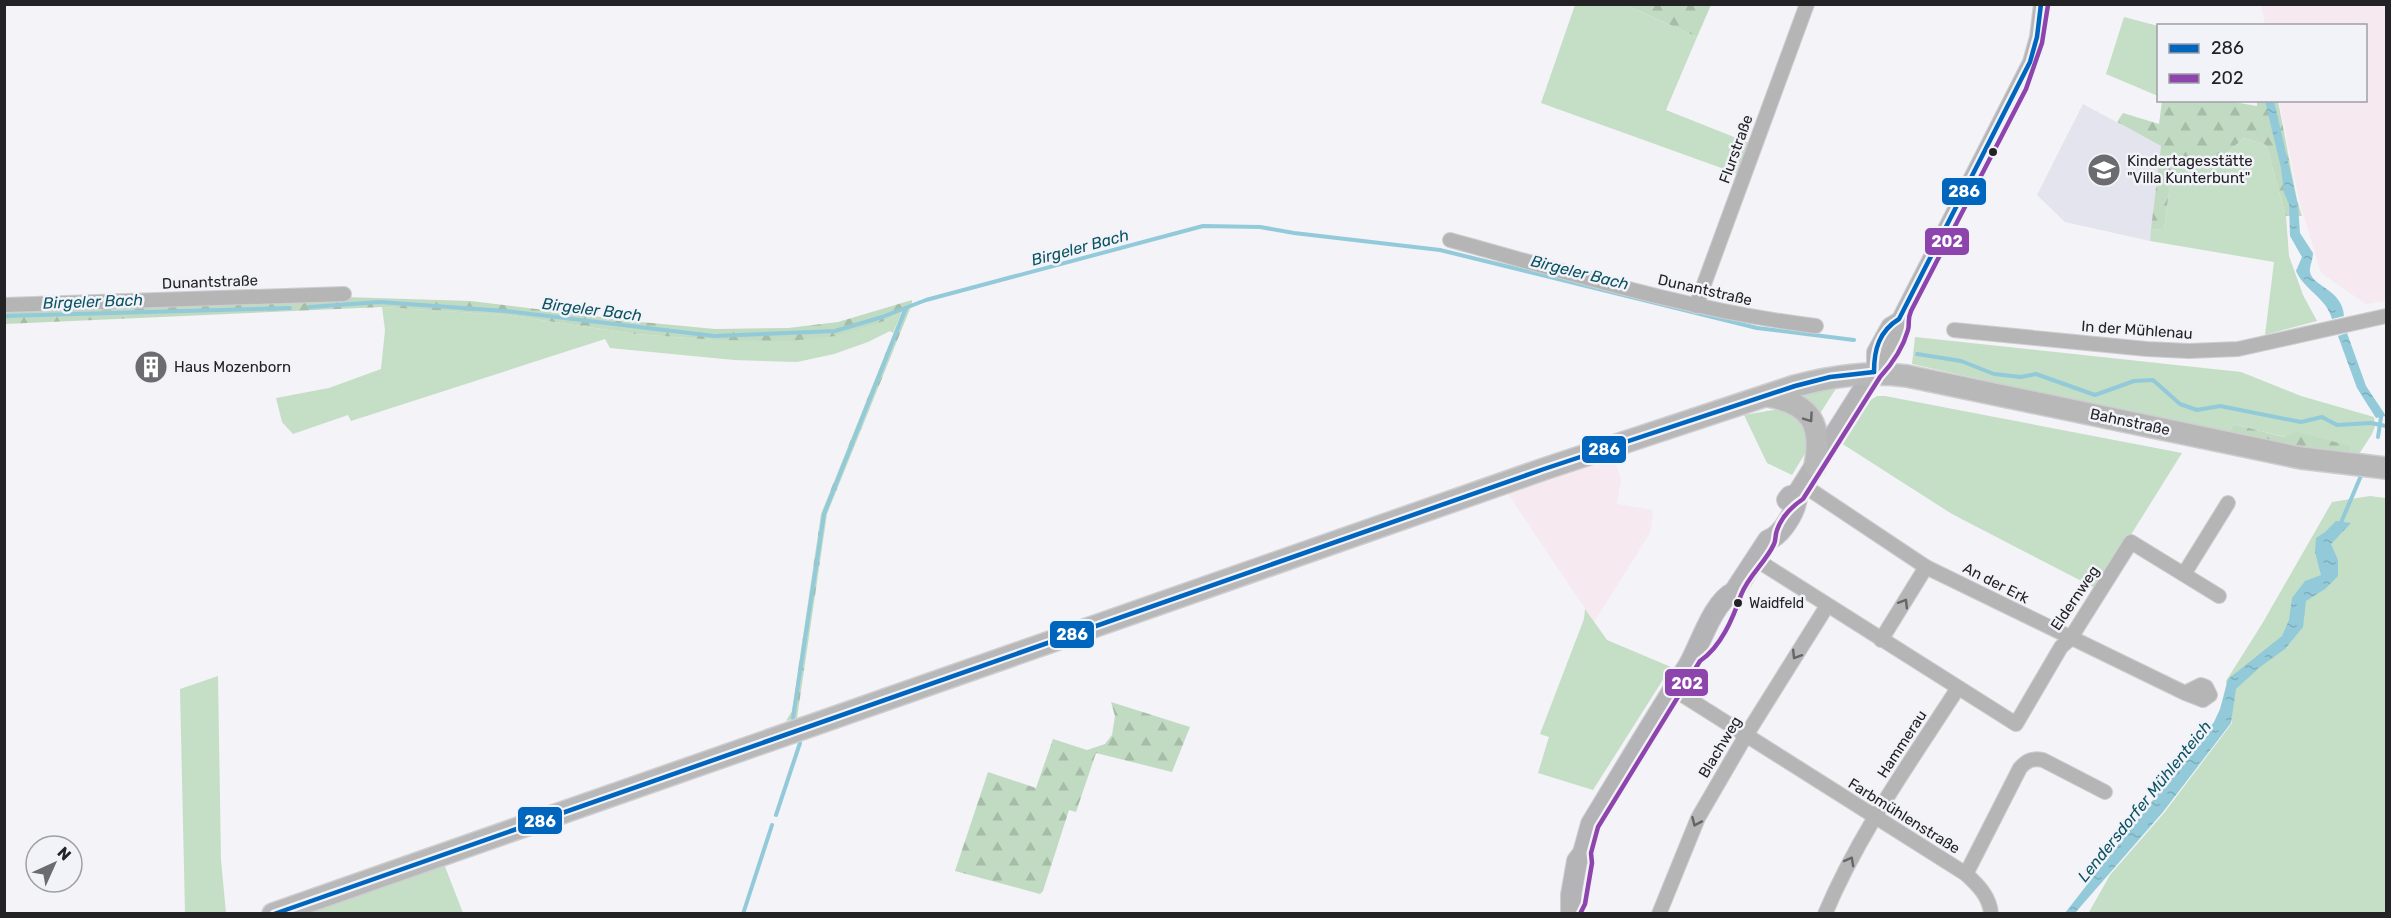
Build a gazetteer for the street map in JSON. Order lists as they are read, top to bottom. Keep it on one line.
{"streets":{"main road":["Bahnstraße"],"street":["Flurstraße","Dunantstraße","In der Mühlenau","An der Erk","Eldernweg","Hammerau","Blachweg","Farbmühlenstraße"]},"crossings":[["Flurstraße","Dunantstraße"],["An der Erk","Eldernweg"],["Eldernweg","Hammerau"],["Hammerau","Farbmühlenstraße"],["Blachweg","Farbmühlenstraße"]],"one_way":["Hammerau"],"water":["Birgeler Bach","Lendersdorfer Mühlenteich"],"places":{"school or university":["Kindertagesstätte \"Villa Kunterbunt\""],"building":["Haus Mozenborn"],"other":["Waidfeld"]},"lines":["transit line 286","transit line 202"],"legend":["286","202"],"north":"top right"}
